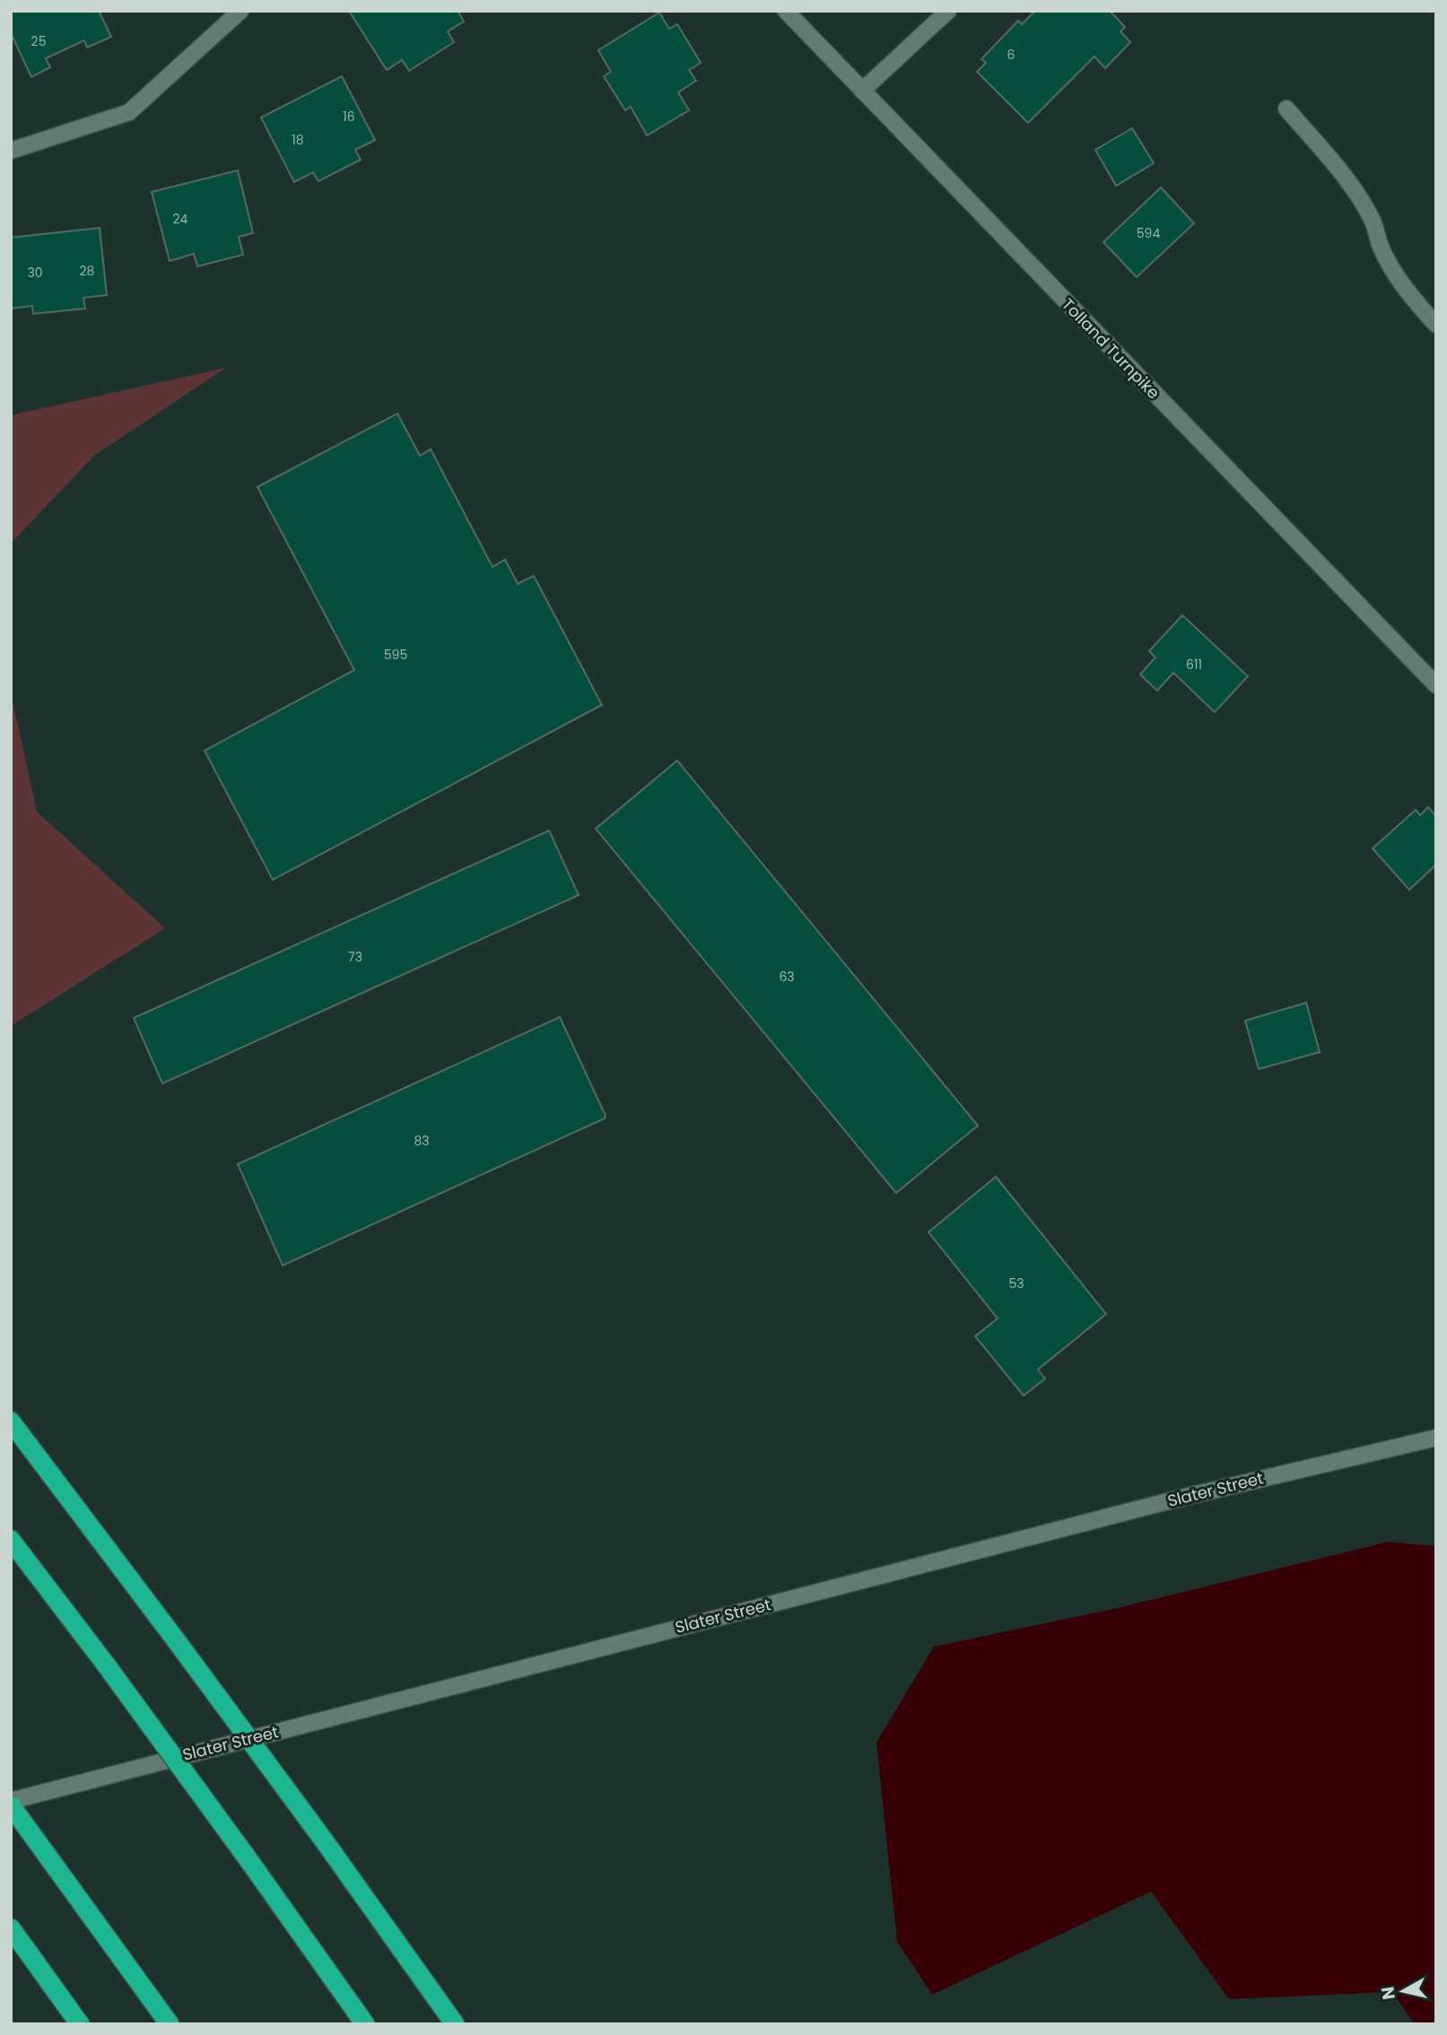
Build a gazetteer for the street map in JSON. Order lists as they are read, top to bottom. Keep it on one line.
{"streets":{"street":["Tolland Turnpike","Slater Street"]},"house_numbers":["25","6","16","18","24","594","28","30","595","611","73","63","83","53"],"north":"left"}
